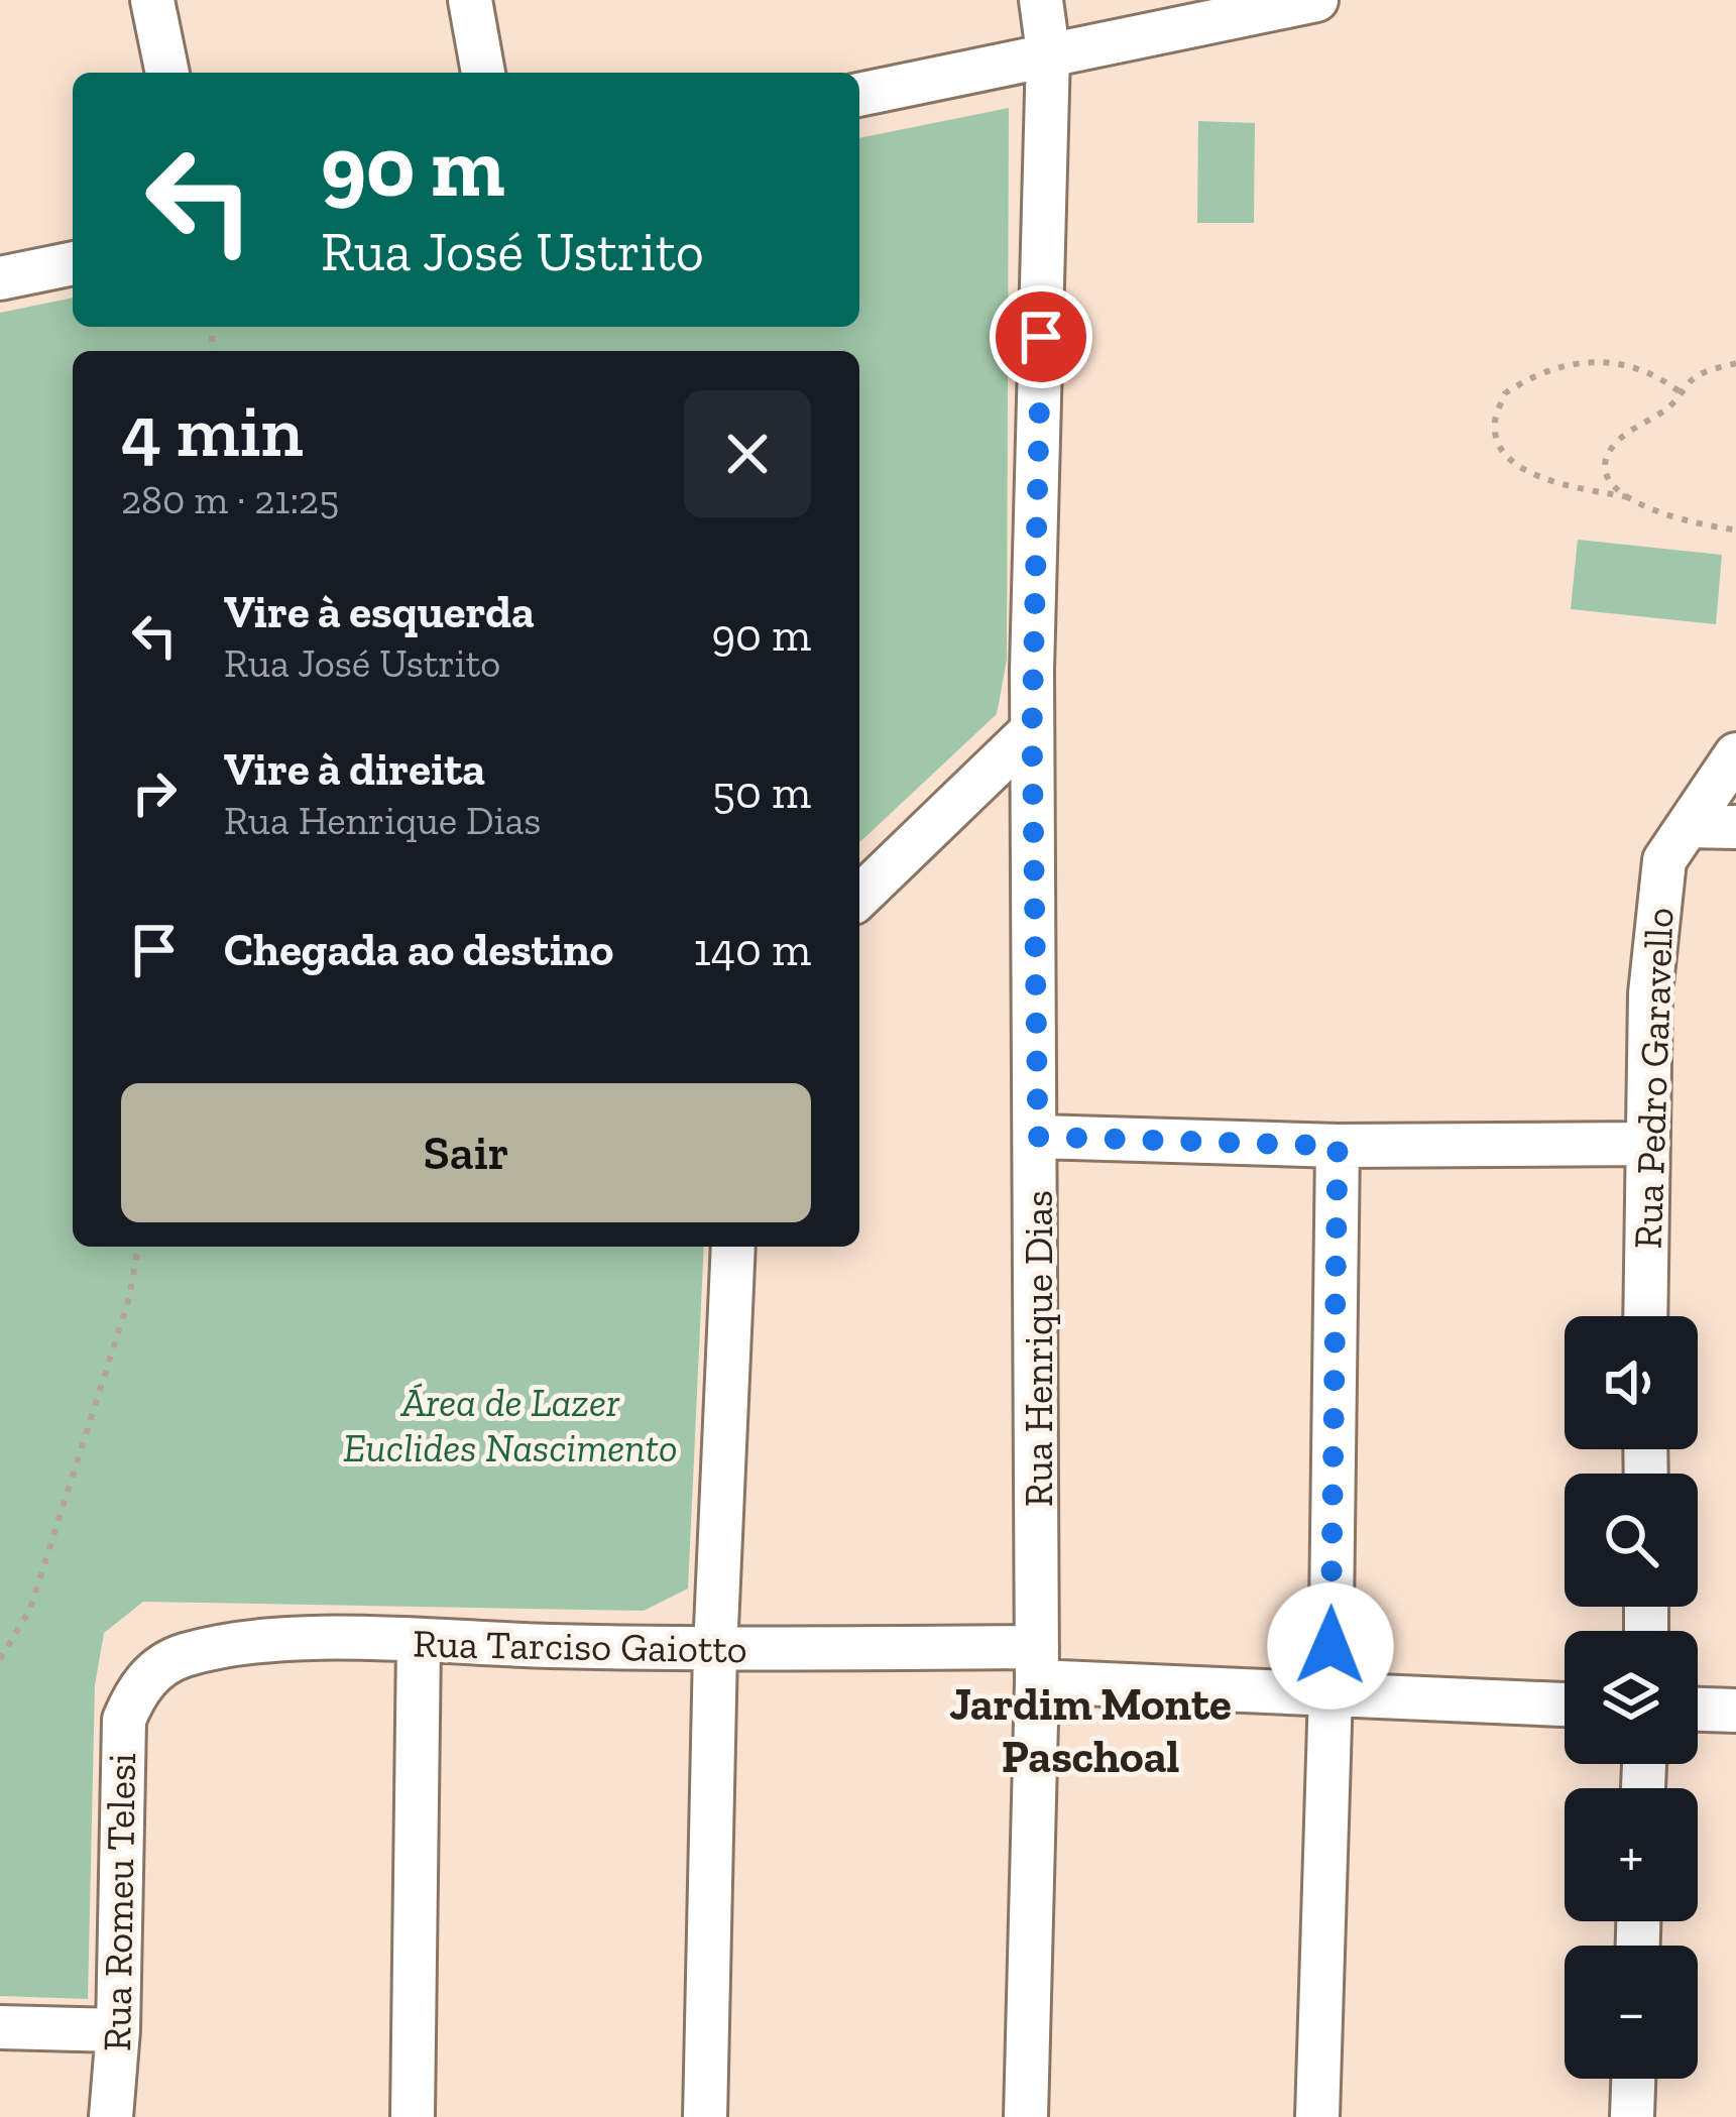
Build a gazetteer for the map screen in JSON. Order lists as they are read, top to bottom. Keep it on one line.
{"streets":{"street":["Rua Pedro Garavello","Rua Henrique Dias","Rua Tarciso Gaiotto","Rua Romeu Telesi"]},"crossings":[["Rua Henrique Dias","Rua Tarciso Gaiotto"],["Rua Tarciso Gaiotto","Rua Romeu Telesi"]],"districts":["Jardim Monte Paschoal"],"parks":["Área de Lazer Euclides Nascimento"],"page":{"turn":["90 m","Rua José Ustrito"],"heading":["4 min","280 m · 21:25"],"list":[{"name":"Vire à esquerda","note":"Rua José Ustrito","value":"90 m"},{"name":"Vire à direita","note":"Rua Henrique Dias","value":"50 m"},{"name":"Chegada ao destino","value":"140 m"}],"buttons":"Sair","map_buttons":["+","−"]}}
